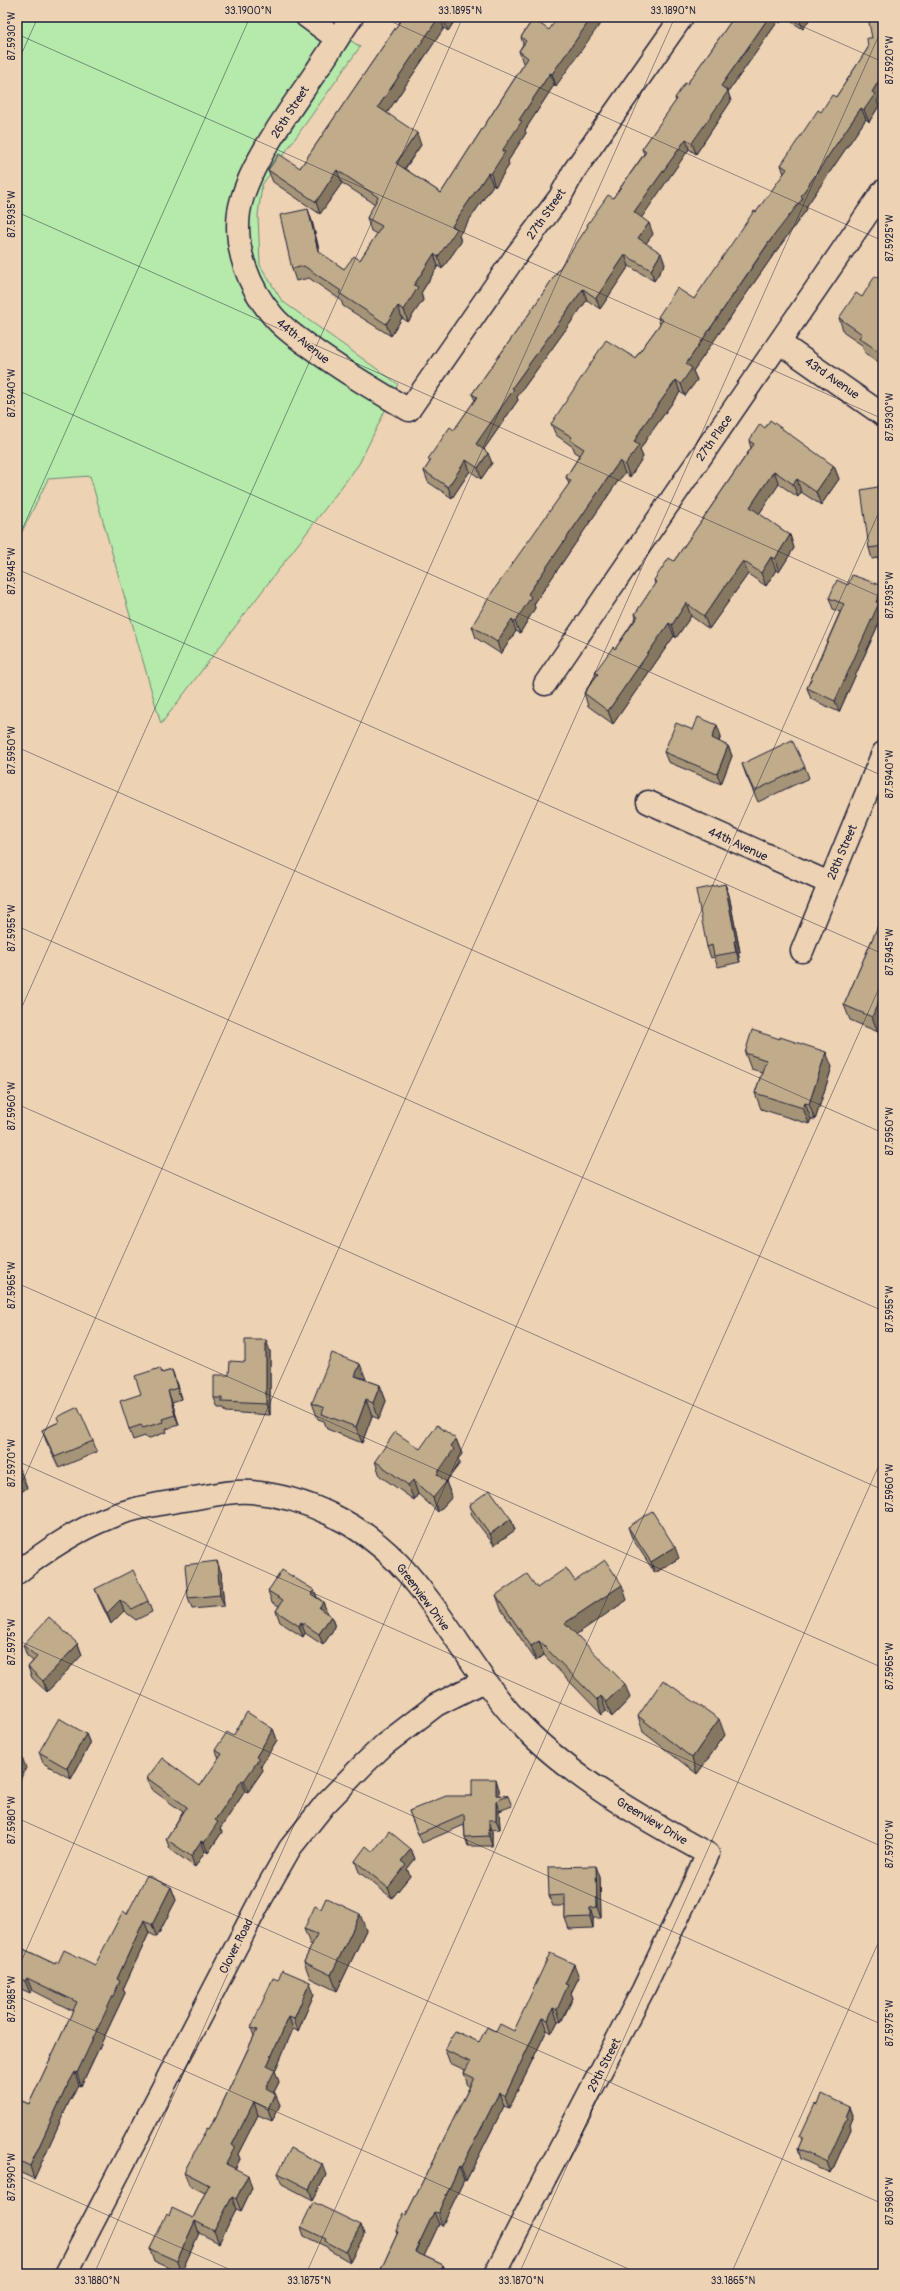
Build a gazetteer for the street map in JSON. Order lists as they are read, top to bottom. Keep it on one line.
{"streets":{"street":["26th Street","27th Street","44th Avenue","43rd Avenue","27th Place","28th Street","Greenview Drive","Clover Road","29th Street"]},"crossings":[["26th Street","44th Avenue"],["27th Street","44th Avenue"],["44th Avenue","28th Street"],["43rd Avenue","27th Place"],["Greenview Drive","Clover Road"],["Greenview Drive","29th Street"]],"coordinates":["33.1900°N","33.1895°N","33.1890°N","87.5930°W","87.5920°W","87.5935°W","87.5925°W","87.5940°W","87.5945°W","87.5950°W","87.5955°W","87.5960°W","87.5965°W","87.5970°W","87.5975°W","87.5980°W","87.5985°W","87.5990°W","33.1880°N","33.1875°N","33.1870°N","33.1865°N"]}
